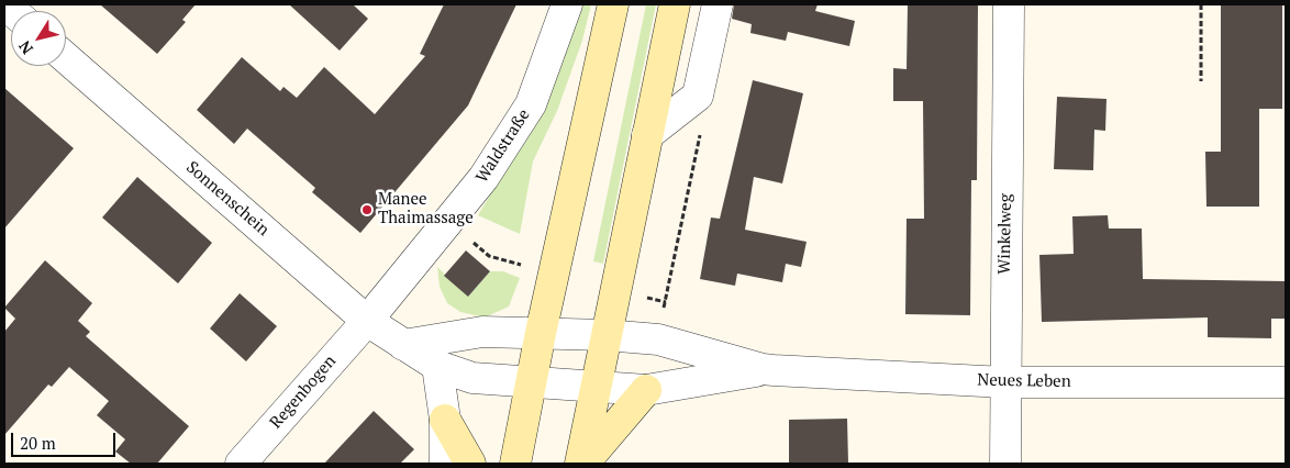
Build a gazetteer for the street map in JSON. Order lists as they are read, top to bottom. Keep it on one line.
{"streets":{"street":["Waldstraße","Sonnenschein","Winkelweg","Neues Leben","Regenbogen"]},"crossings":[["Waldstraße","Sonnenschein"],["Waldstraße","Regenbogen"],["Sonnenschein","Regenbogen"],["Winkelweg","Neues Leben"]],"places":["Manee Thaimassage"],"scale_bar":"20 m","north":"bottom left"}
